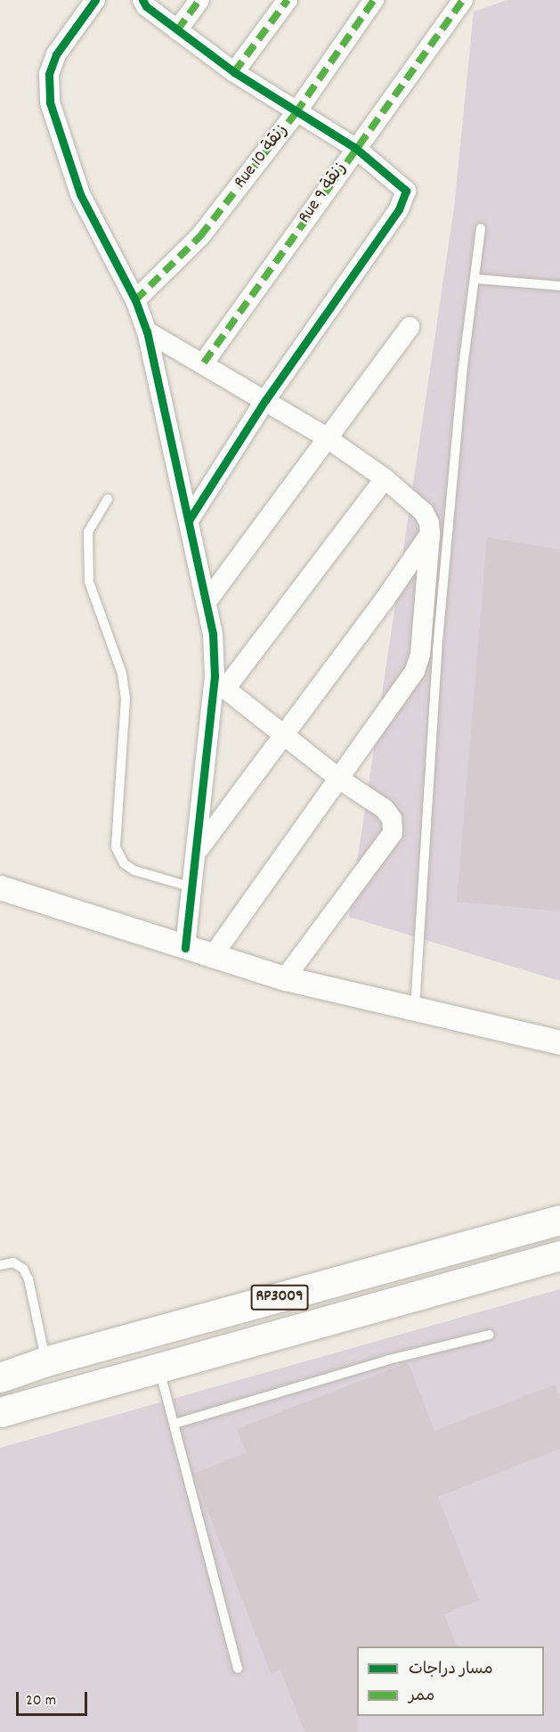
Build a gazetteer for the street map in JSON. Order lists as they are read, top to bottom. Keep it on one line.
{"streets":{"main road":["RP3009"],"street":["Rue 10 زنقة","Rue 9 زنقة"]},"legend":["مسار دراجات","ممر"],"scale_bar":"20 m"}
